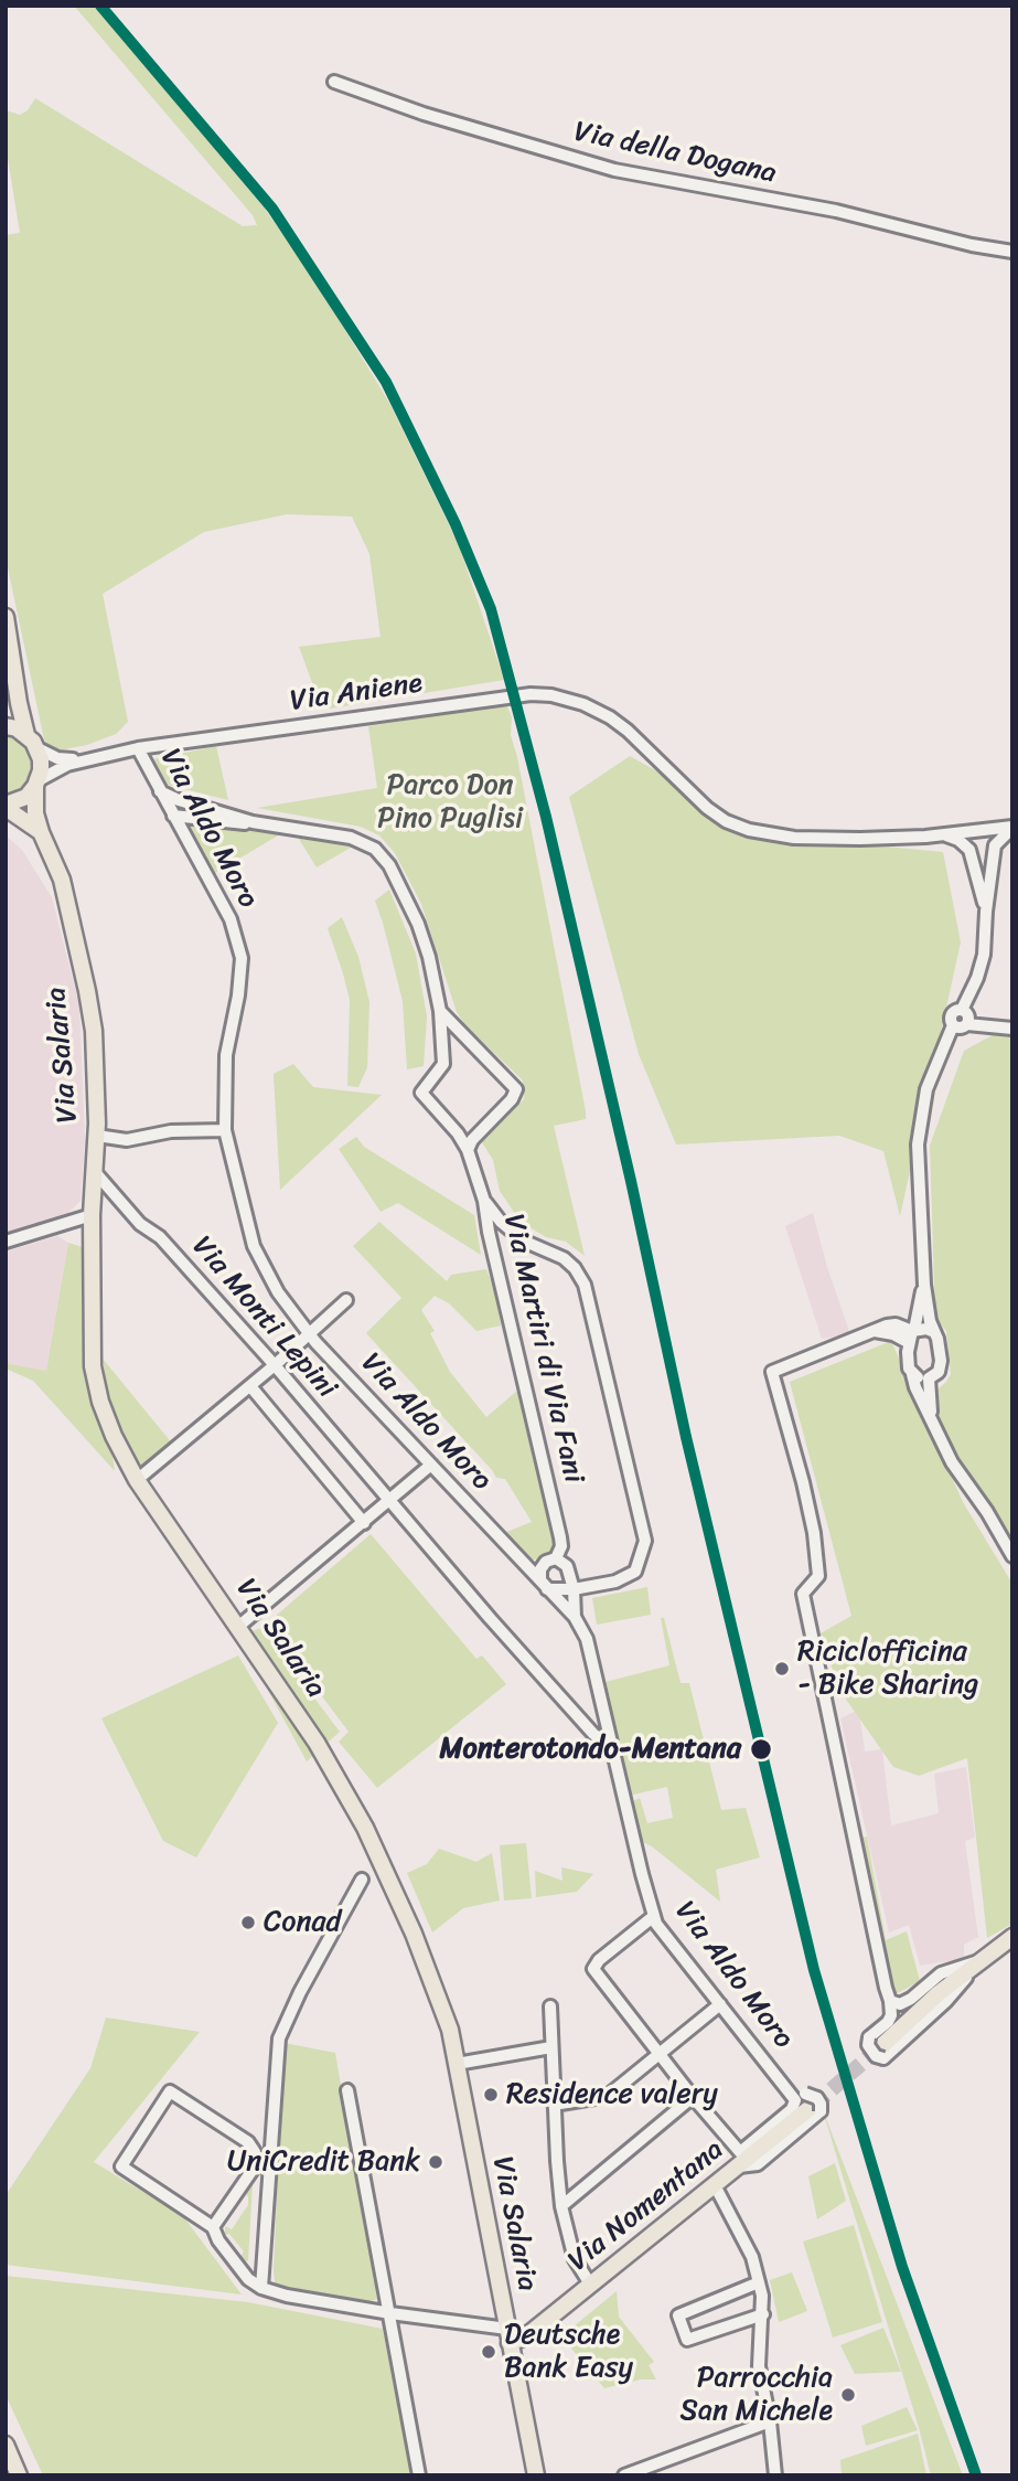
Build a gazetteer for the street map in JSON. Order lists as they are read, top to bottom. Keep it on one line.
{"streets":{"main road":["Via Salaria","Via Nomentana"],"street":["Via della Dogana","Via Aniene","Via Aldo Moro","Via Monti Lepini","Via Martiri di Via Fani"]},"crossings":[["Via Aniene","Via Aldo Moro"],["Via Aniene","Via Salaria"],["Via Aldo Moro","Via Monti Lepini"],["Via Salaria","Via Monti Lepini"],["Via Salaria","Via Nomentana"]],"parks":["Parco Don Pino Puglisi"],"places":["Riciclofficina - Bike Sharing","Monterotondo-Mentana","Conad","Residence valery","UniCredit Bank","Deutsche Bank Easy","Parrocchia San Michele"]}
